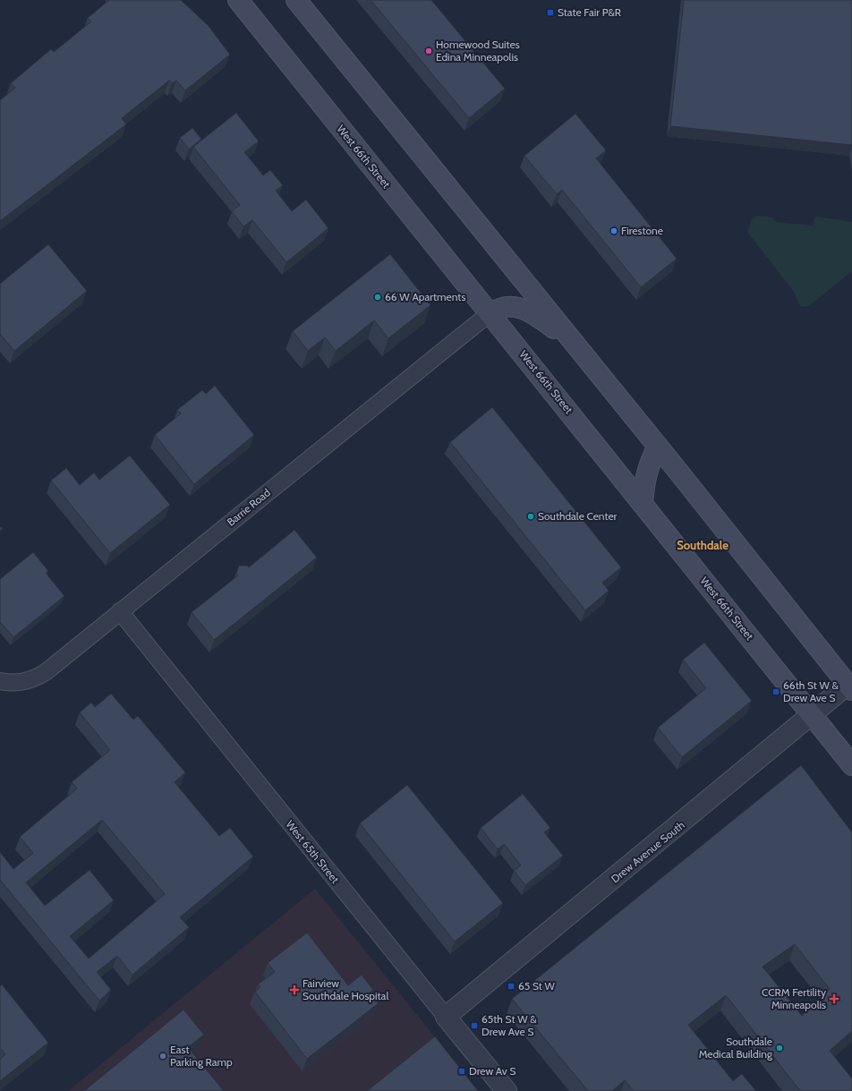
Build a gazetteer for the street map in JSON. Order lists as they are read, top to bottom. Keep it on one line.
{"streets":{"main road":["West 66th Street"],"street":["Barrie Road","West 65th Street","Drew Avenue South"]},"crossings":[["West 66th Street","Barrie Road"],["West 66th Street","Drew Avenue South"],["Barrie Road","West 65th Street"],["West 65th Street","Drew Avenue South"]],"districts":["Southdale"],"places":{"transit":["State Fair P&R","66th St W & Drew Ave S","65 St W","65th St W & Drew Ave S","Drew Av S"],"other":["Homewood Suites Edina Minneapolis","Firestone","66 W Apartments","Southdale Center","Southdale Medical Building","East Parking Ramp"],"health":["Fairview Southdale Hospital","CCRM Fertility Minneapolis"]}}
